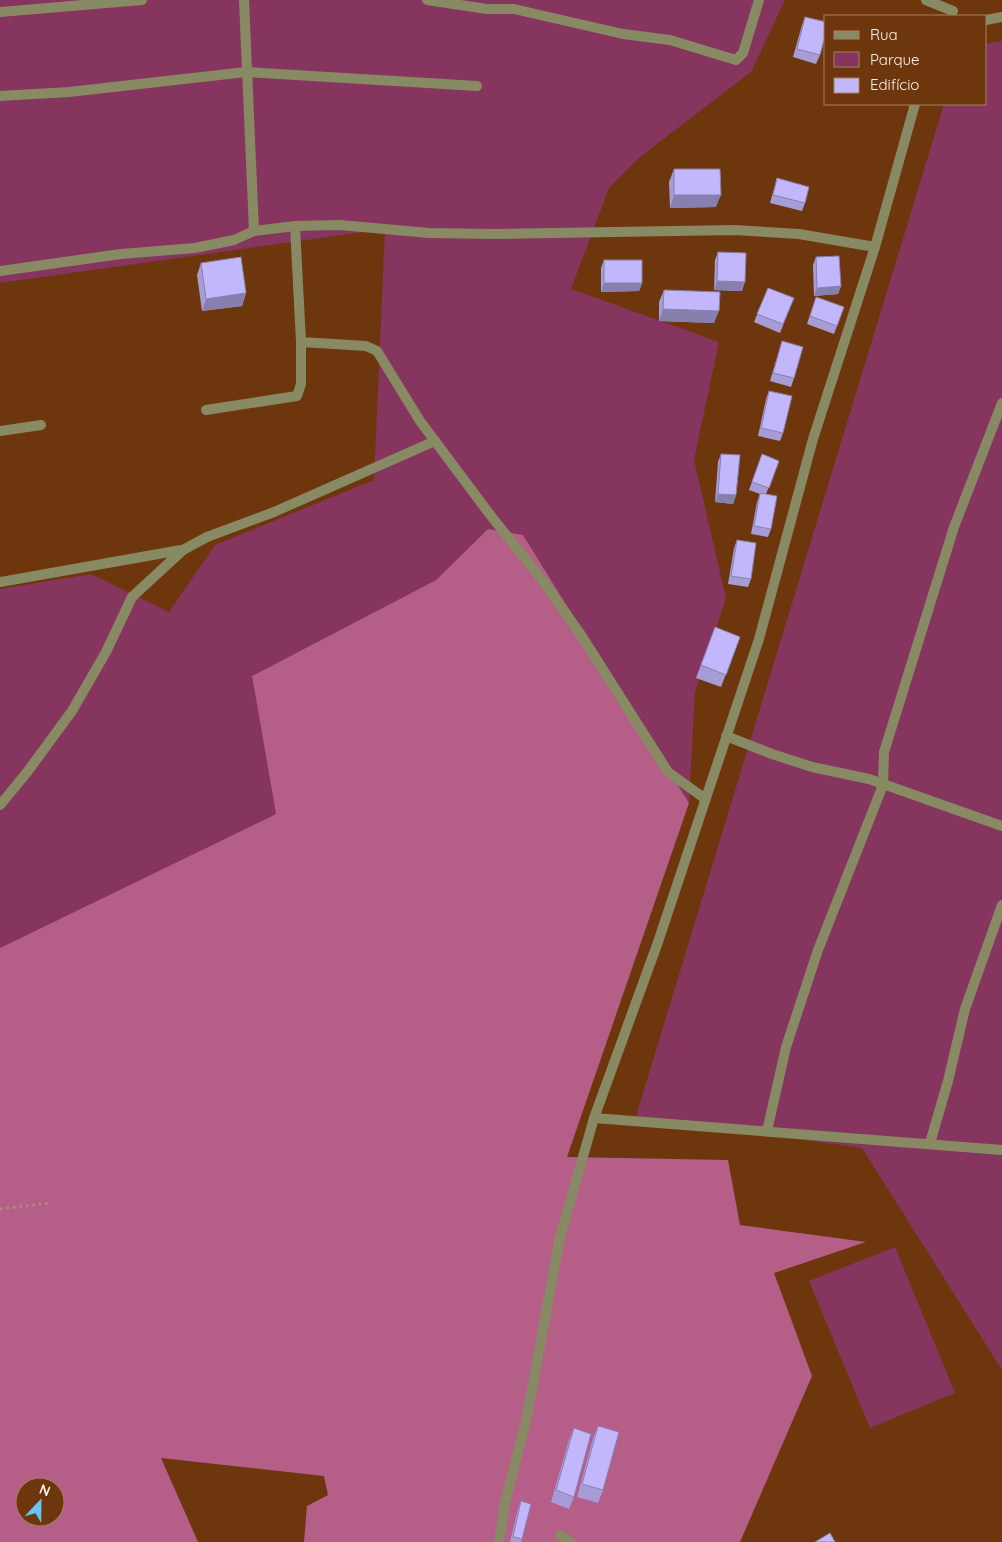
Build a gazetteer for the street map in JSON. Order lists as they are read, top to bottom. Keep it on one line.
{"legend":["Rua","Parque","Edifício"],"north":"top"}
